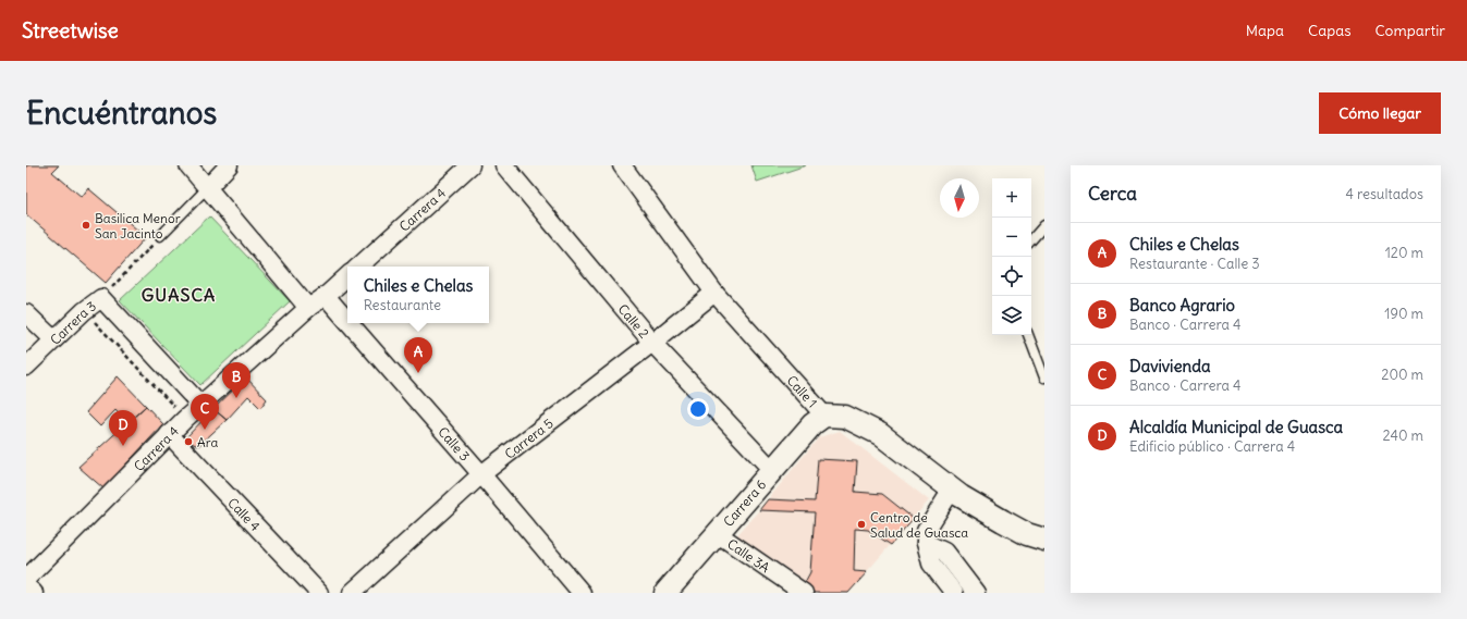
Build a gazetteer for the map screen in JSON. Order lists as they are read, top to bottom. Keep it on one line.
{"streets":{"street":["Carrera 4","Calle 2","Carrera 3","Calle 1","Carrera 5","Calle 3","Carrera 6","Calle 4","Calle 3A"]},"crossings":[["Carrera 4","Calle 3"],["Carrera 4","Calle 4"],["Calle 2","Carrera 5"],["Calle 2","Carrera 6"],["Calle 1","Carrera 5"],["Calle 1","Carrera 6"],["Carrera 5","Calle 3"],["Carrera 6","Calle 3A"]],"districts":["GUASCA"],"places":["Basilica Menor San Jacinto","Ara","Centro de Salud de Guasca"],"north":"bottom","page":{"header":"Streetwise","nav":["Mapa","Capas","Compartir"],"buttons":"Cómo llegar","title":"Encuéntranos","heading":["Cerca","4 resultados"],"map_buttons":["+","−"],"list":[{"mark":"A","name":"Chiles e Chelas","note":"Restaurante · Calle 3","value":"120 m"},{"mark":"B","name":"Banco Agrario","note":"Banco · Carrera 4","value":"190 m"},{"mark":"C","name":"Davivienda","note":"Banco · Carrera 4","value":"200 m"},{"mark":"D","name":"Alcaldía Municipal de Guasca","note":"Edificio público · Carrera 4","value":"240 m"}],"popup":["Chiles e Chelas","Restaurante"],"pins":["A","B","C","D"]}}
